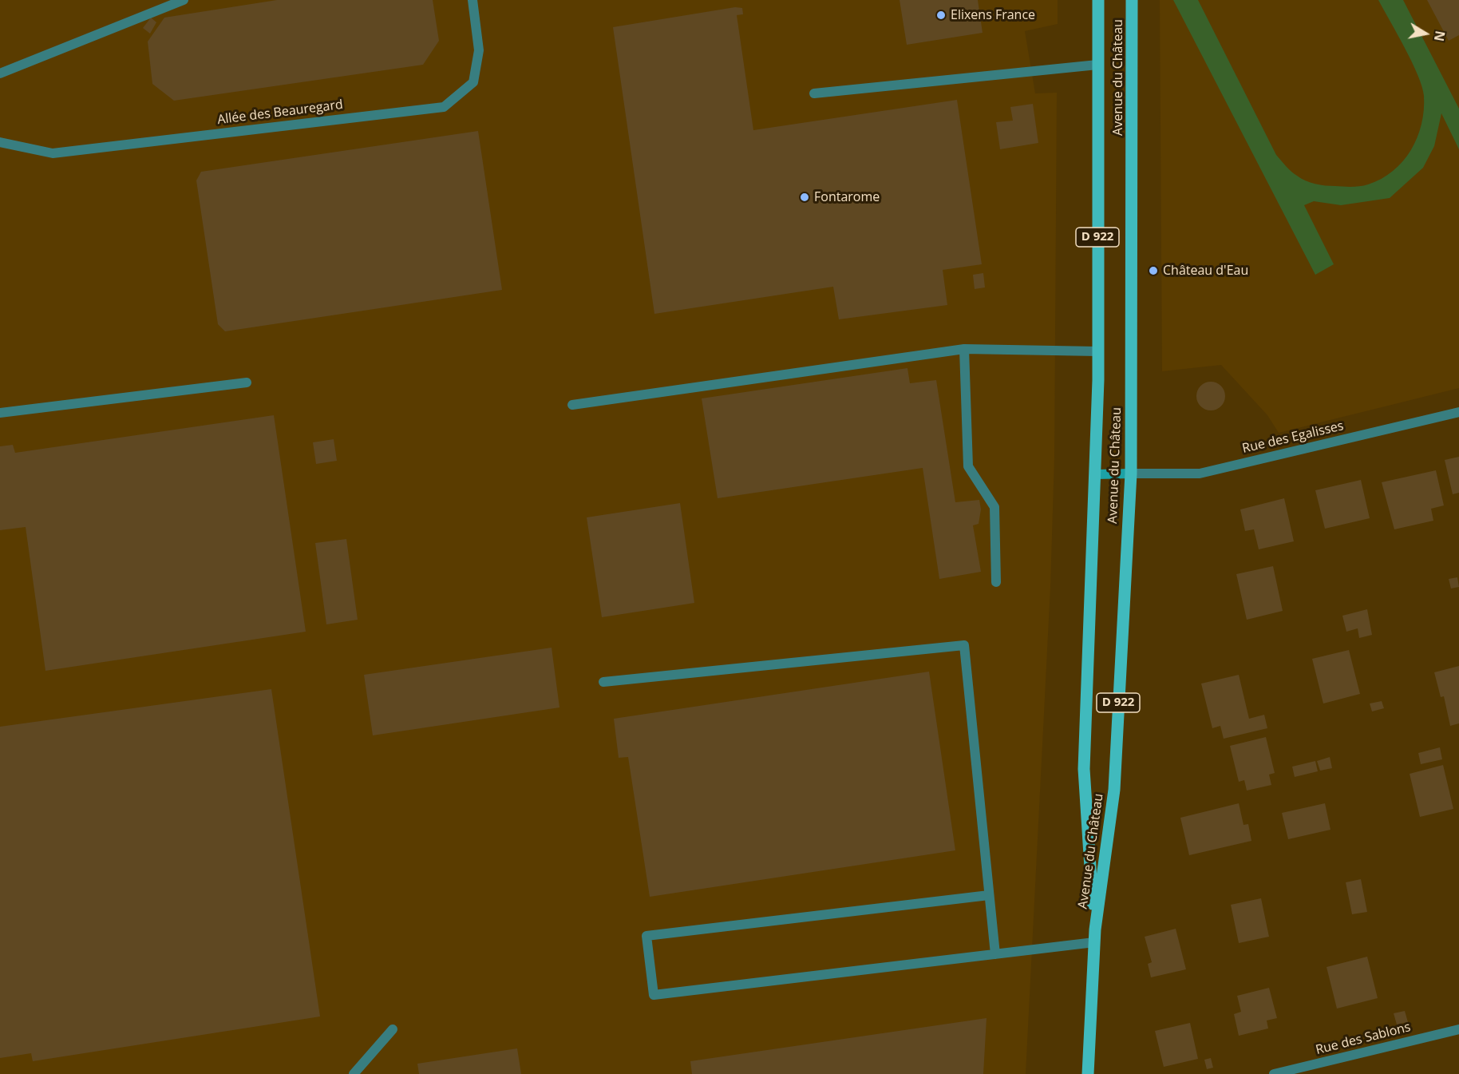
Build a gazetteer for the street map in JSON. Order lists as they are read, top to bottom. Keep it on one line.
{"streets":{"main road":["Avenue du Château","D 922"],"street":["Allée des Beauregard","Rue des Egalisses","Rue des Sablons"]},"crossings":[["Avenue du Château","Rue des Egalisses"]],"places":["Elixens France","Fontarome","Château d'Eau"],"north":"right"}
